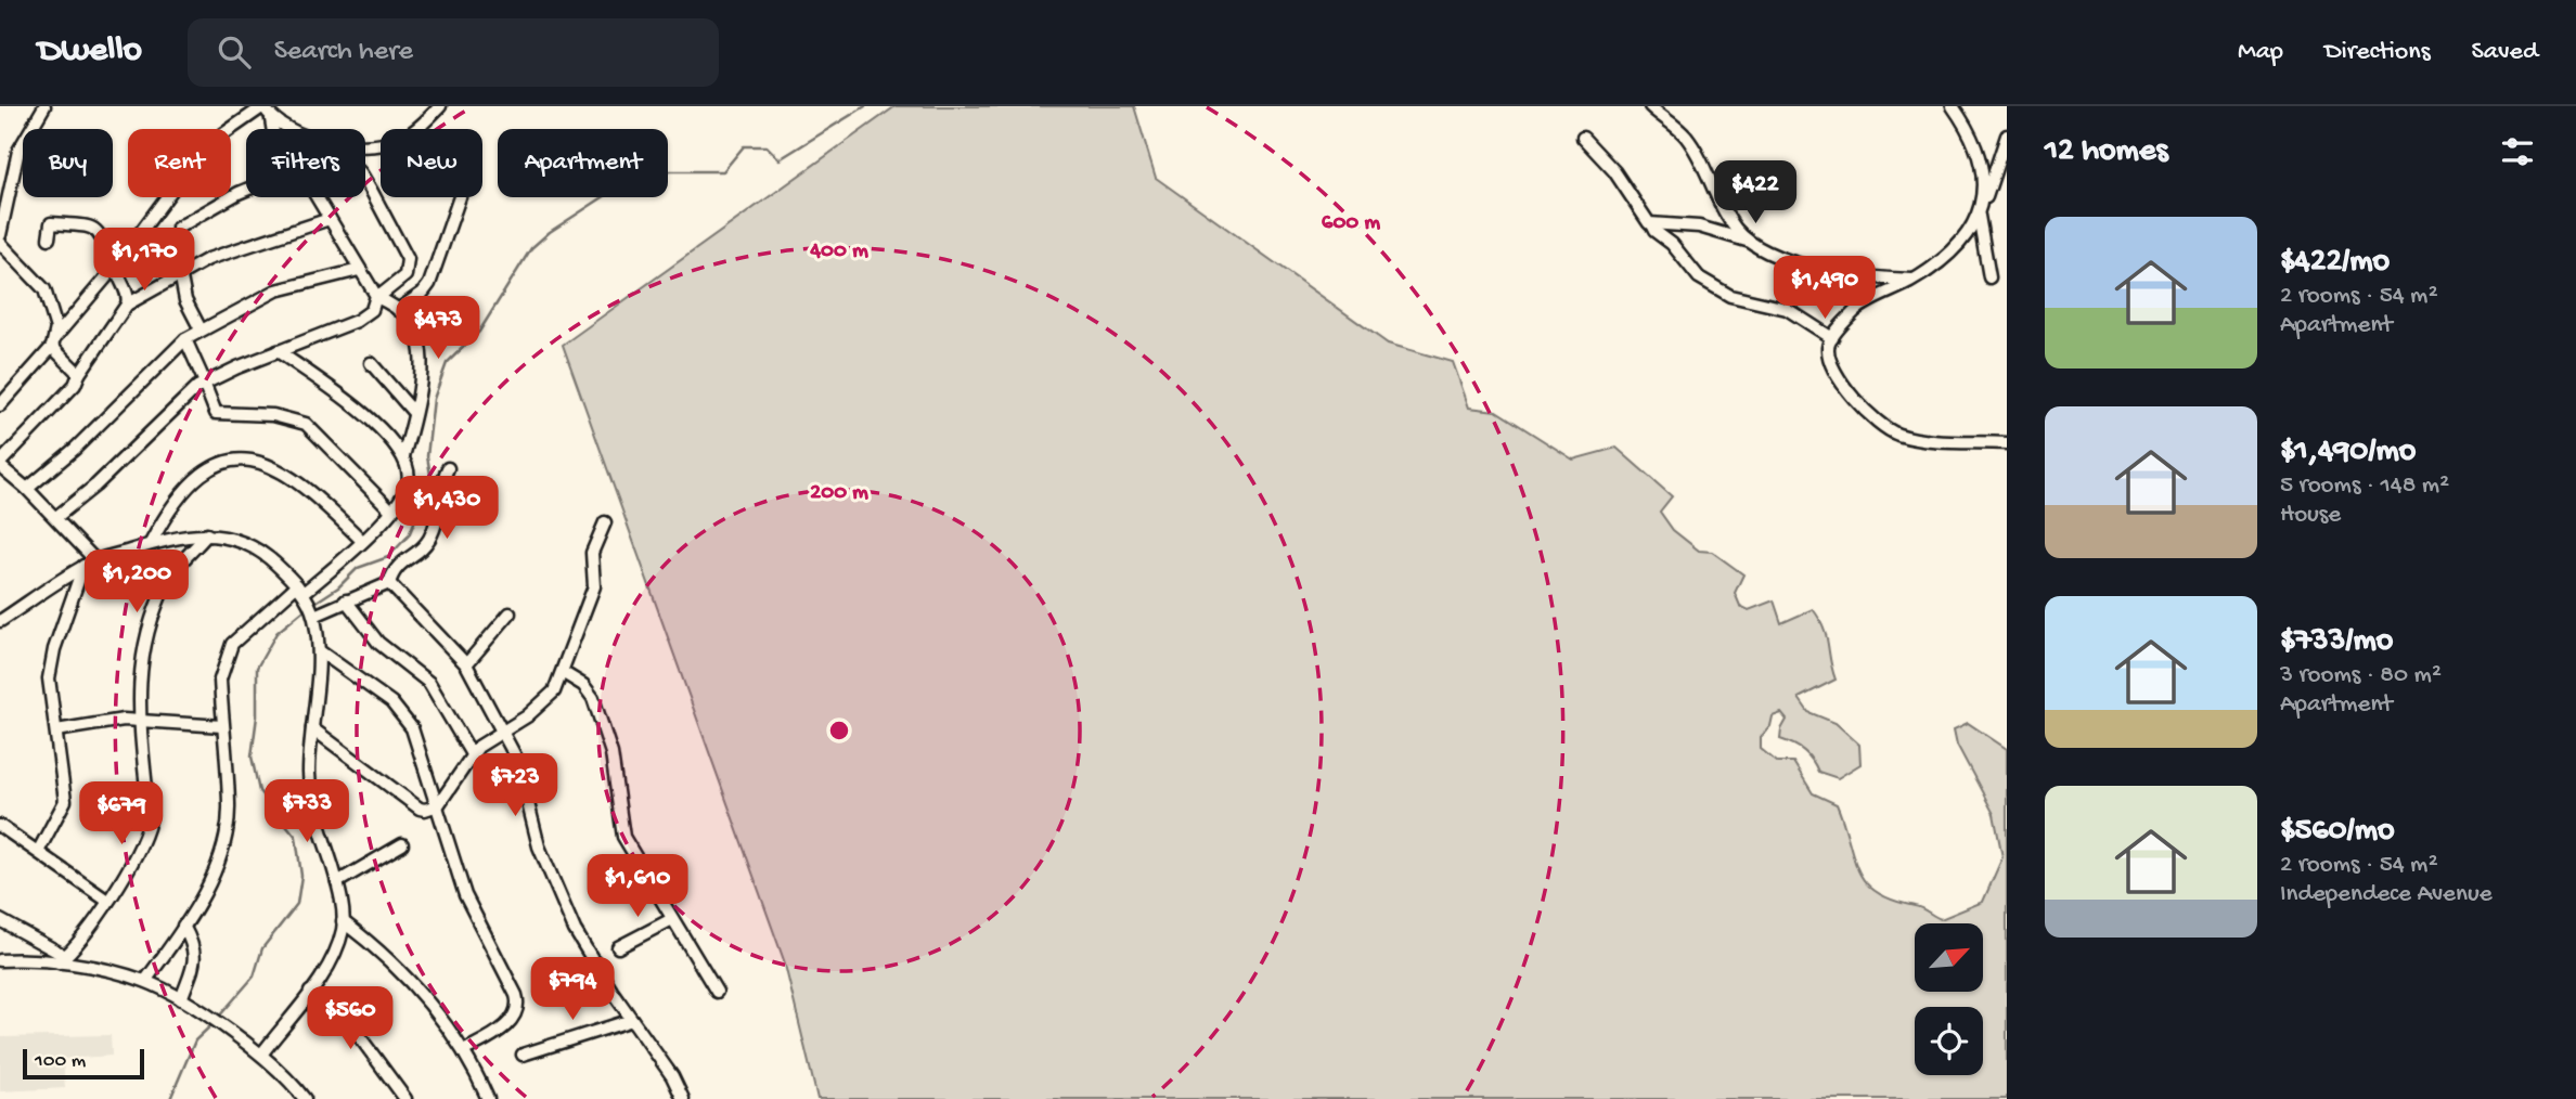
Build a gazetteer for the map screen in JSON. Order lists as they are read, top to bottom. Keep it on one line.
{"scale_bar":"100 m","north":"top right","page":{"header":"Dwello","search":"Search here","nav":["Map","Directions","Saved"],"heading":"12 homes","chip":["Buy","Rent","Filters","New","Apartment"],"price":["$422","$1,170","$1,490","$473","$1,430","$1,200","$723","$733","$679","$1,610","$794","$560"],"list":[{"name":"$422/mo","note":"2 rooms · 54 m² · Apartment"},{"name":"$1,490/mo","note":"5 rooms · 148 m² · House"},{"name":"$733/mo","note":"3 rooms · 80 m² · Apartment"},{"name":"$560/mo","note":"2 rooms · 54 m² · Independece Avenue"}],"scale":"100 m"},"rings":["600 m","400 m","200 m"]}
